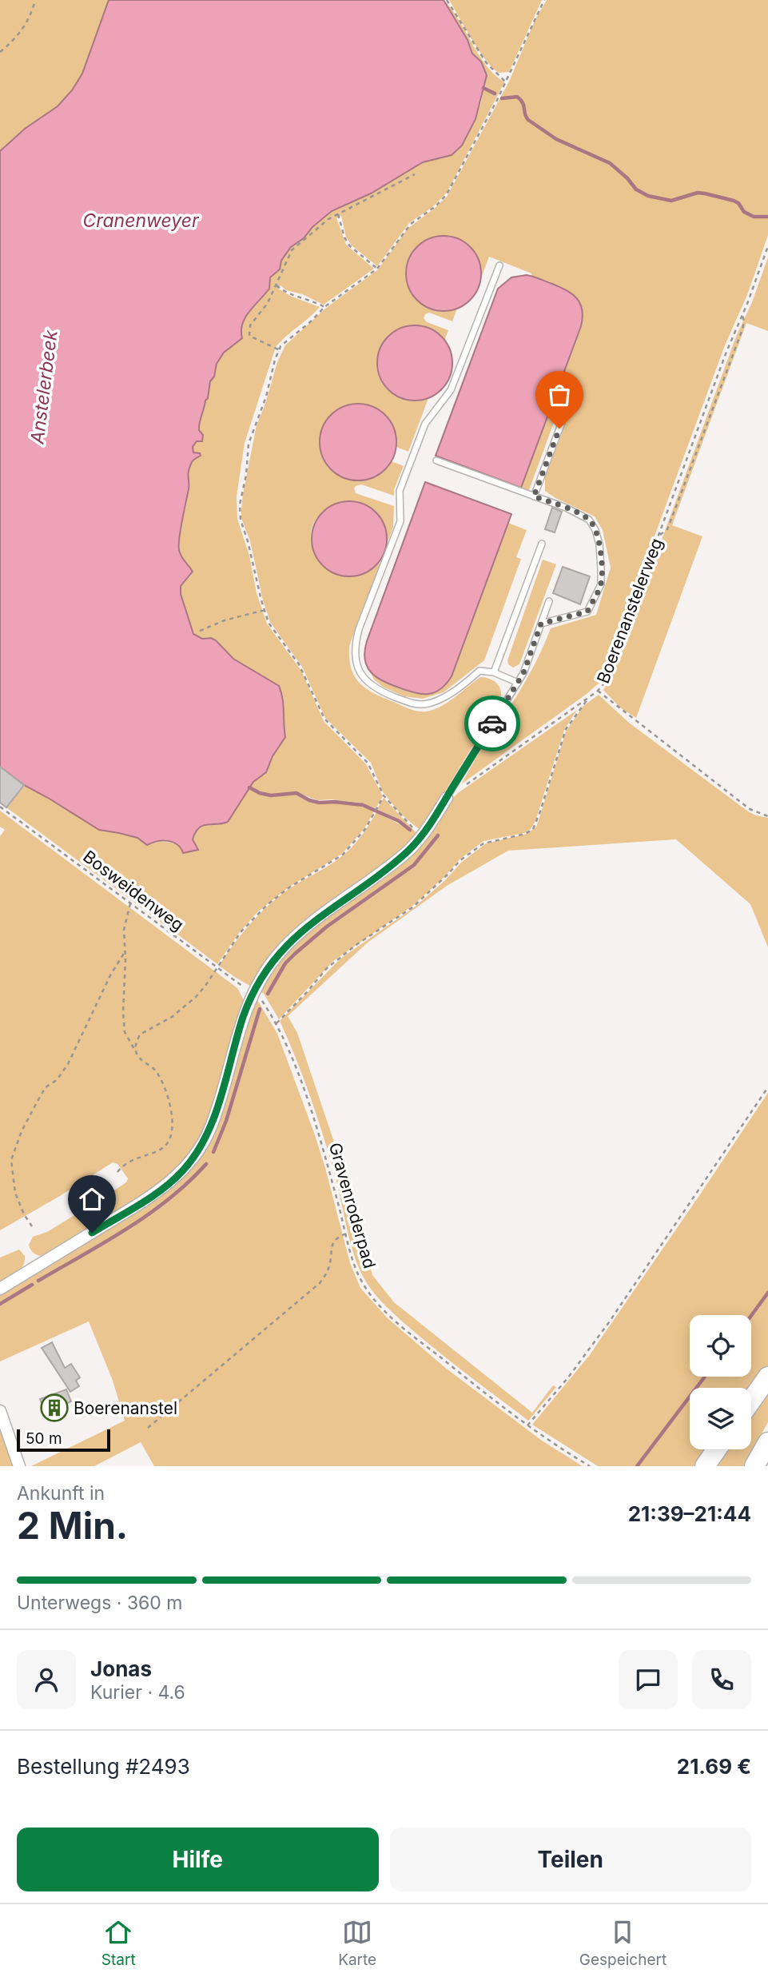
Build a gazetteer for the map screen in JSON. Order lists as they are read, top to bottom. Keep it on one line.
{"streets":{"path":["Boerenanstelerweg","Bosweidenweg","Gravenroderpad"]},"crossings":[["Bosweidenweg","Gravenroderpad"]],"water":["Cranenweyer","Anstelerbeek"],"places":{"building":["Boerenanstel"]},"scale_bar":"50 m","page":{"scale":"50 m","heading":["2 Min.","Ankunft in","21:39–21:44"],"panel":["Jonas","Kurier · 4.6","Bestellung #2493","21.69 €"],"bar":"Unterwegs · 360 m","buttons":["Hilfe","Teilen"],"tabs":["Start","Karte","Gespeichert"]}}
